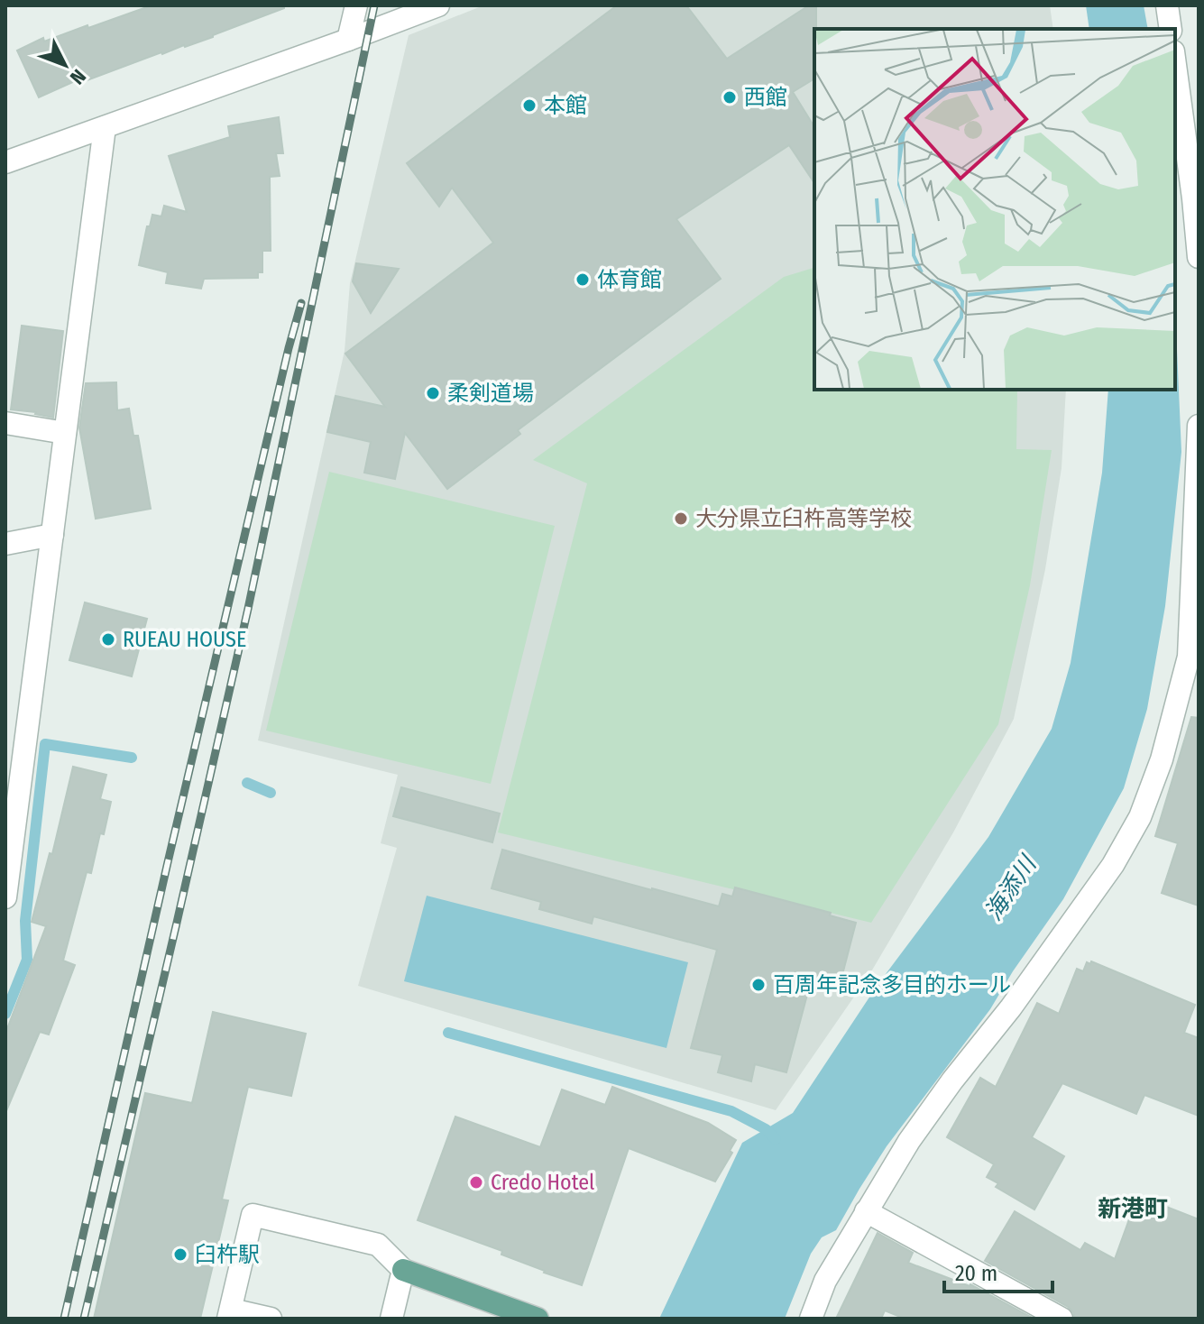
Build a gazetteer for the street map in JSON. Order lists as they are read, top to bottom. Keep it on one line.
{"districts":["新港町"],"water":["海添川"],"places":["西館","本館","体育館","柔剣道場","大分県立臼杵高等学校","RUEAU HOUSE","百周年記念多目的ホール","Credo Hotel","臼杵駅"],"scale_bar":"20 m","north":"bottom right"}
